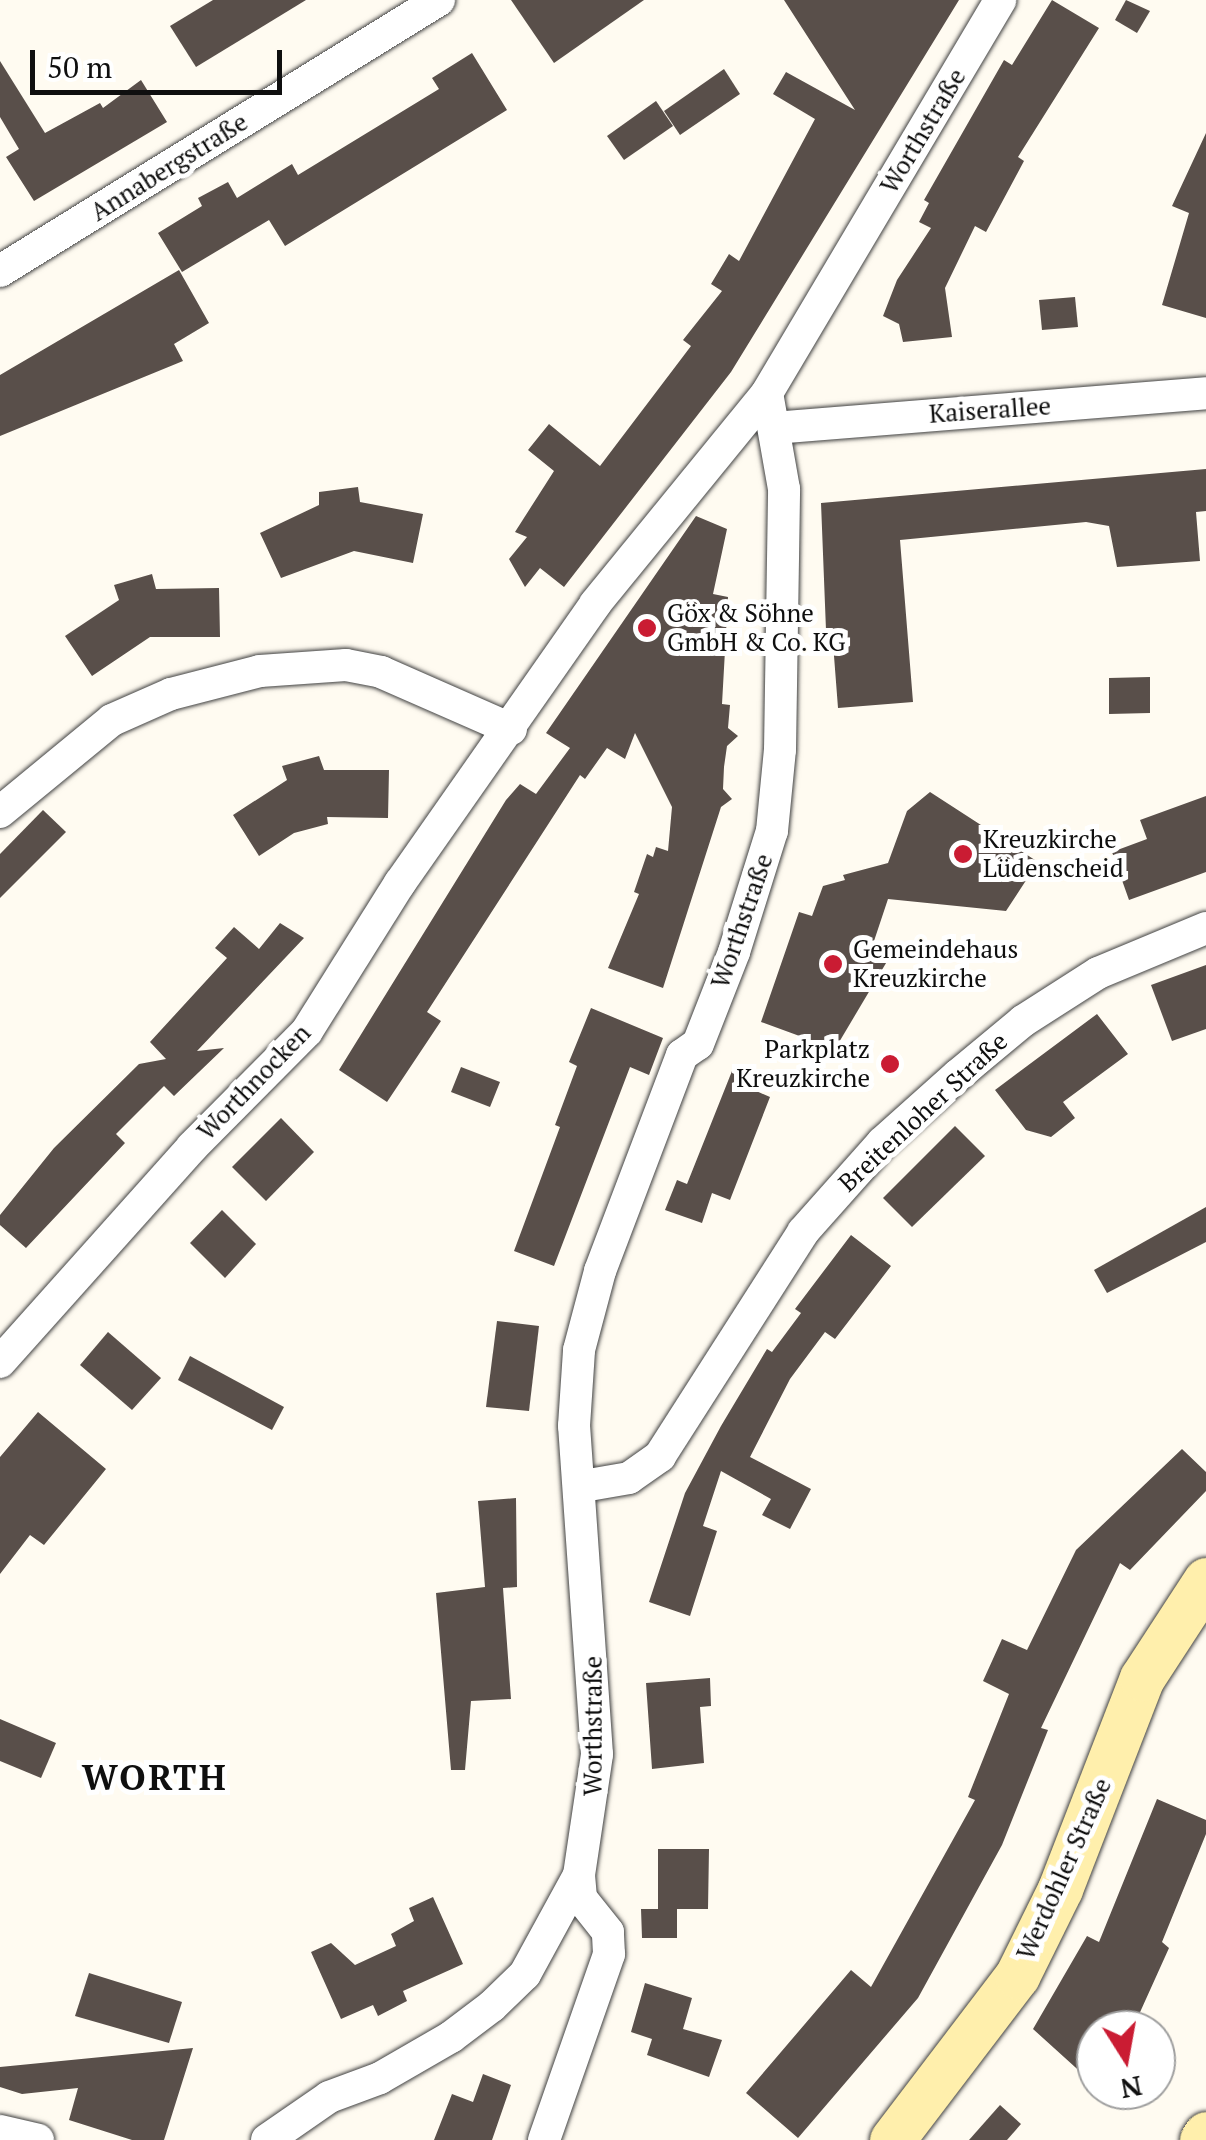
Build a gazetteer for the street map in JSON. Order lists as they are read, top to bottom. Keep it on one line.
{"streets":{"street":["Worthstraße","Annabergstraße","Kaiserallee","Worthnocken","Breitenloher Straße","Werdohler Straße"]},"crossings":[["Worthstraße","Kaiserallee"],["Worthstraße","Worthnocken"],["Worthstraße","Breitenloher Straße"]],"districts":["WORTH"],"places":["Göx & Söhne GmbH & Co. KG","Kreuzkirche Lüdenscheid","Gemeindehaus Kreuzkirche","Parkplatz Kreuzkirche"],"scale_bar":"50 m","north":"bottom"}
